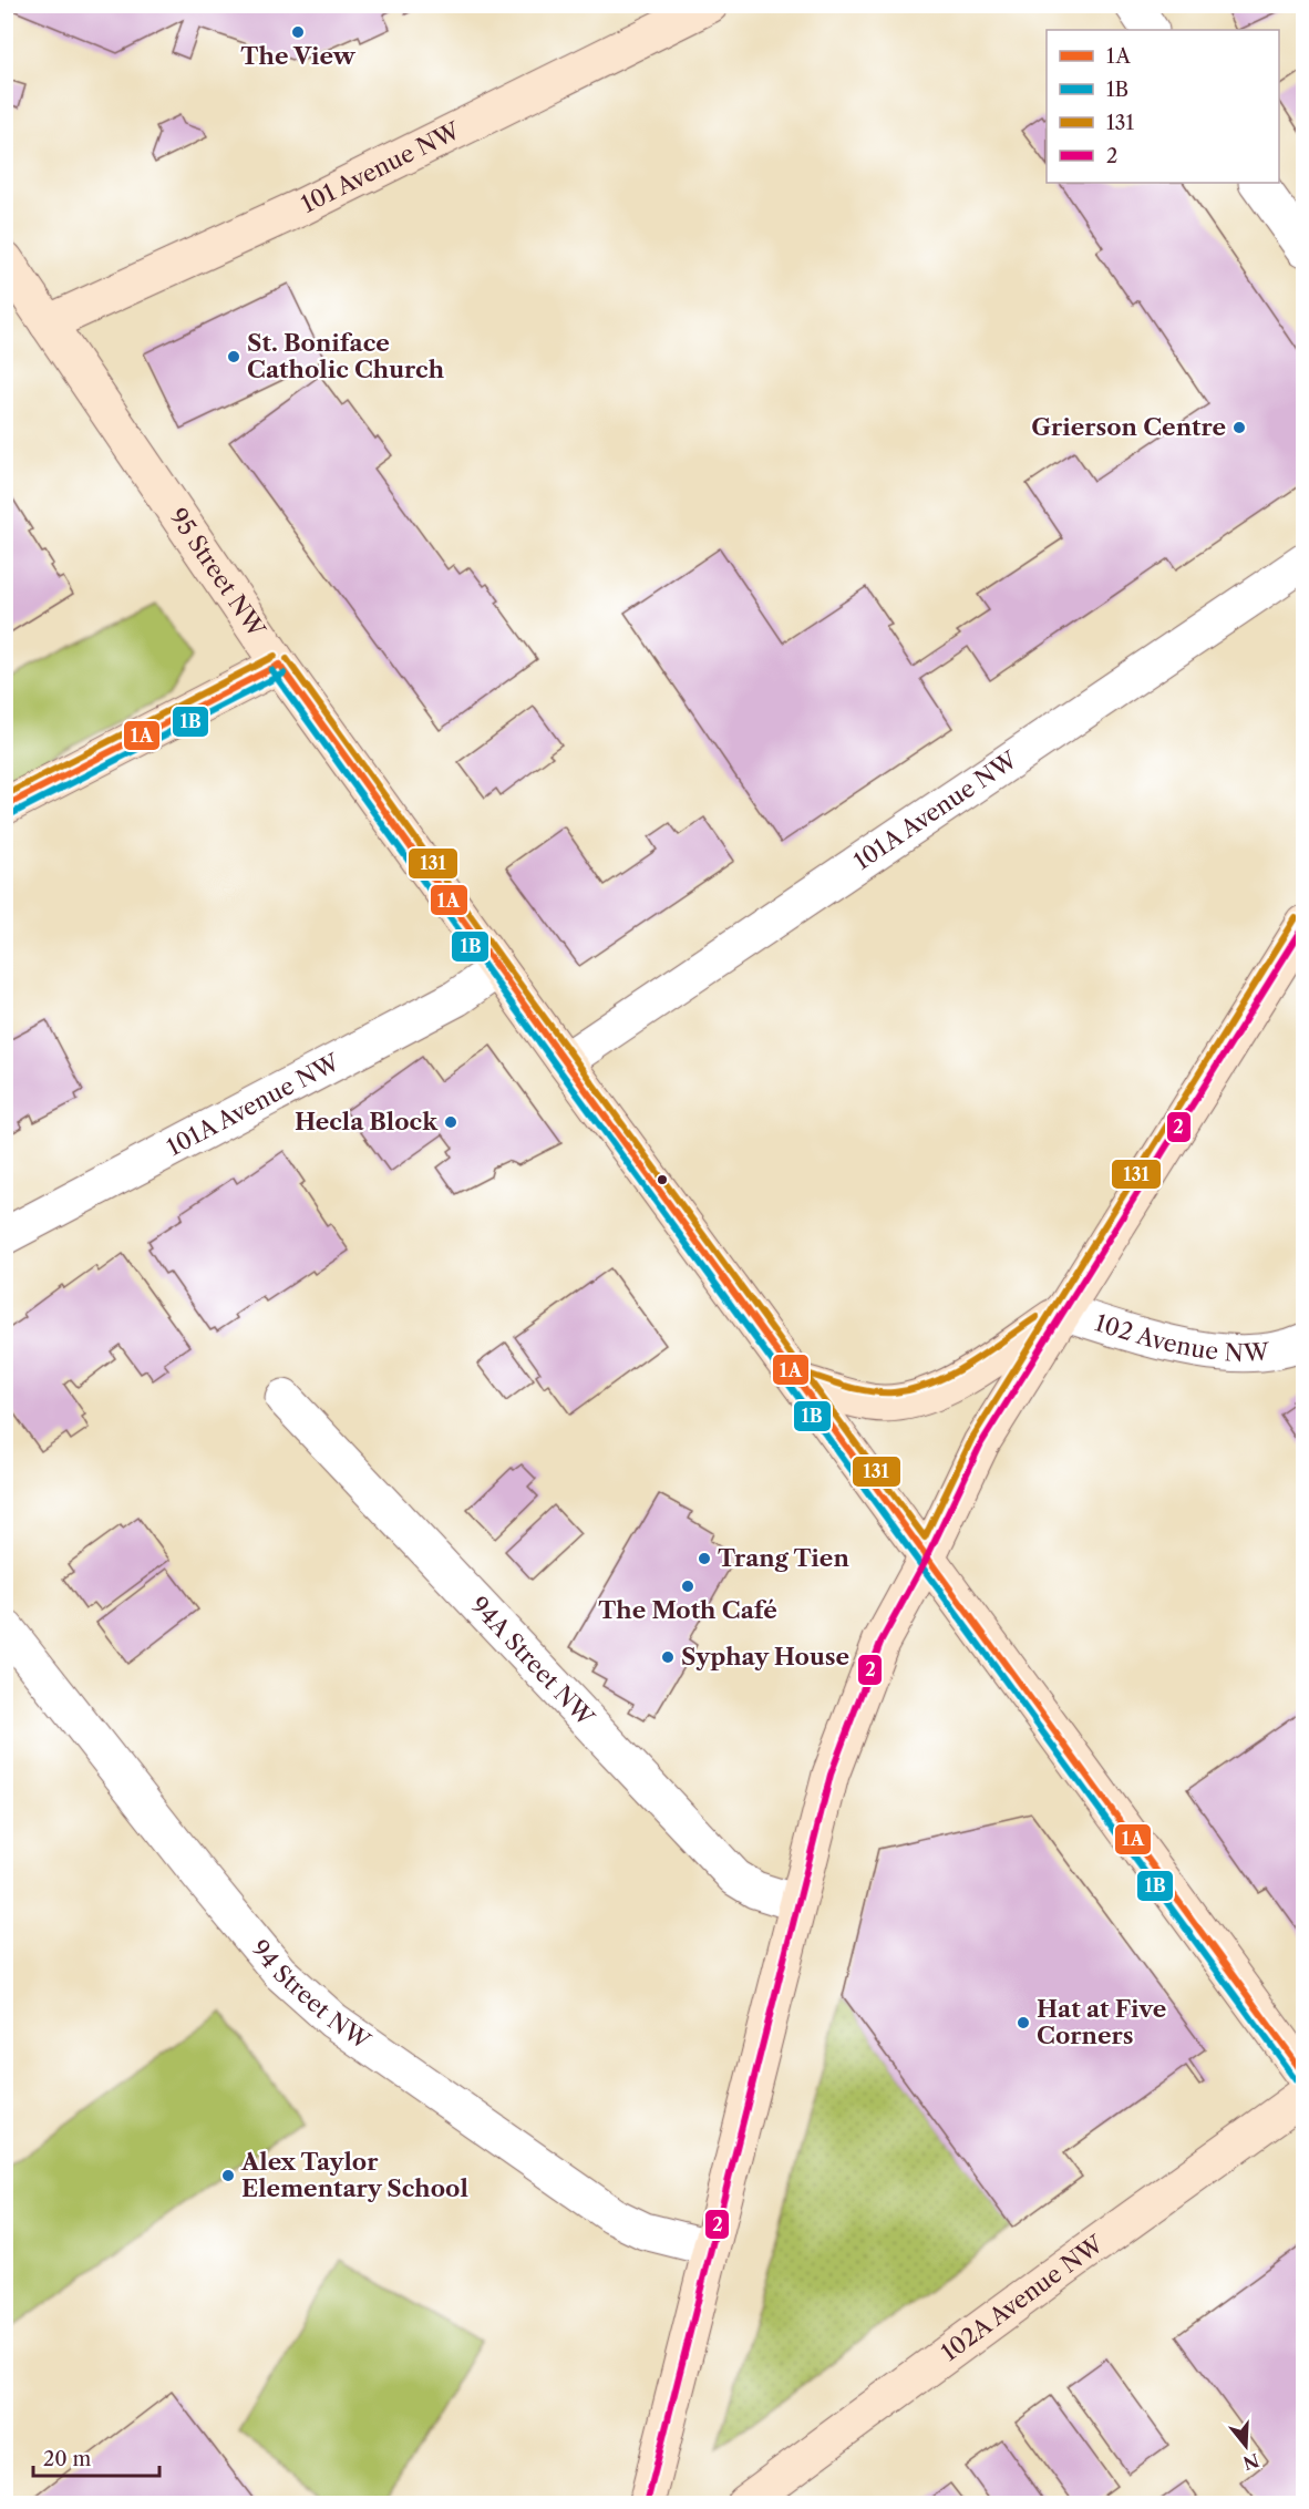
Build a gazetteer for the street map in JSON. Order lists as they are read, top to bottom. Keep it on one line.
{"streets":{"main road":["101 Avenue NW","95 Street NW","102A Avenue NW"],"street":["101A Avenue NW","102 Avenue NW","94A Street NW","94 Street NW"]},"crossings":[["101 Avenue NW","95 Street NW"],["95 Street NW","101A Avenue NW"]],"places":["The View","St. Boniface Catholic Church","Grierson Centre","Hecla Block","Trang Tien","The Moth Café","Syphay House","Hat at Five Corners","Alex Taylor Elementary School"],"lines":["transit line 131","transit line 1A","transit line 1B","transit line 2"],"legend":["1A","1B","131","2"],"scale_bar":"20 m","north":"bottom"}
